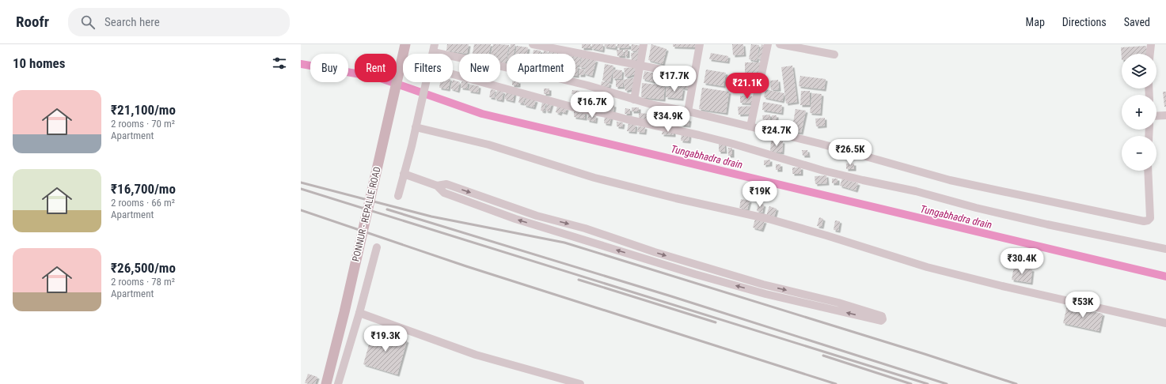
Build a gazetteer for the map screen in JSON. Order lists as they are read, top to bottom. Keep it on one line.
{"streets":{"main road":["PONNUR - REPALLE ROAD"]},"water":["Tungabhadra drain"],"page":{"header":"Roofr","search":"Search here","nav":["Map","Directions","Saved"],"heading":"10 homes","map_buttons":["+","−"],"chip":["Buy","Rent","Filters","New","Apartment"],"price":["₹17.7K","₹21.1K","₹16.7K","₹34.9K","₹24.7K","₹26.5K","₹19K","₹30.4K","₹53K","₹19.3K"],"list":[{"name":"₹21,100/mo","note":"2 rooms · 70 m² · Apartment"},{"name":"₹16,700/mo","note":"2 rooms · 66 m² · Apartment"},{"name":"₹26,500/mo","note":"2 rooms · 78 m² · Apartment"}]}}
